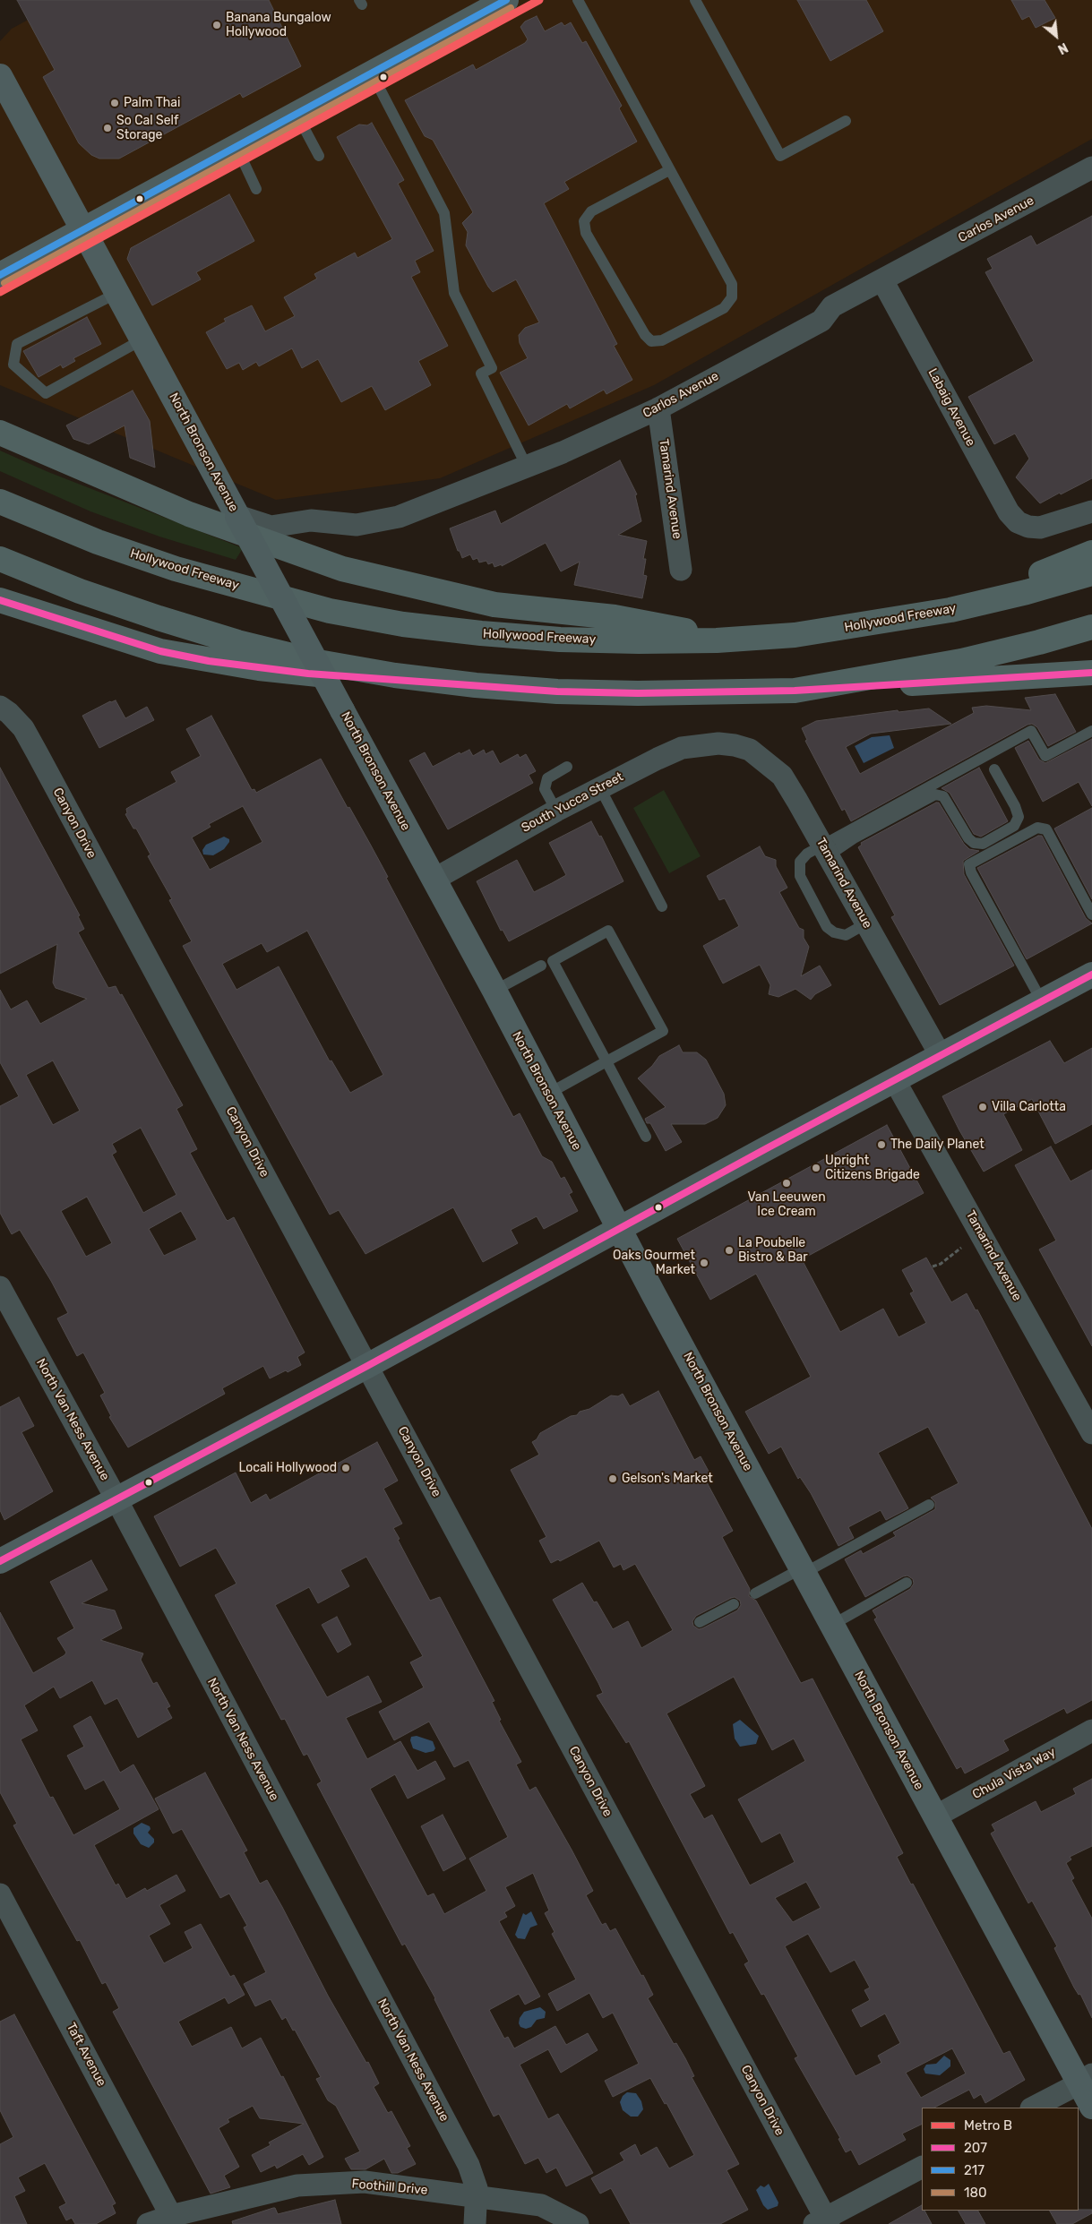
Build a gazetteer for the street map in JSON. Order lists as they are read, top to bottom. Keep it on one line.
{"streets":{"highway":["Hollywood Freeway"],"street":["Carlos Avenue","Labaig Avenue","North Bronson Avenue","Tamarind Avenue","South Yucca Street","Canyon Drive","North Van Ness Avenue","Chula Vista Way","Taft Avenue","Foothill Drive"]},"crossings":[["Carlos Avenue","Labaig Avenue"],["Carlos Avenue","North Bronson Avenue"],["Carlos Avenue","Tamarind Avenue"],["North Bronson Avenue","South Yucca Street"],["North Bronson Avenue","Chula Vista Way"],["Tamarind Avenue","South Yucca Street"],["North Van Ness Avenue","Foothill Drive"],["Taft Avenue","Foothill Drive"]],"places":["Banana Bungalow Hollywood","Palm Thai","So Cal Self Storage","Villa Carlotta","The Daily Planet","Upright Citizens Brigade","Van Leeuwen Ice Cream","La Poubelle Bistro & Bar","Oaks Gourmet Market","Locali Hollywood","Gelson's Market"],"lines":["metro line B","transit line 217","transit line 180","transit line 207"],"legend":["Metro B","207","217","180"],"north":"bottom right"}
